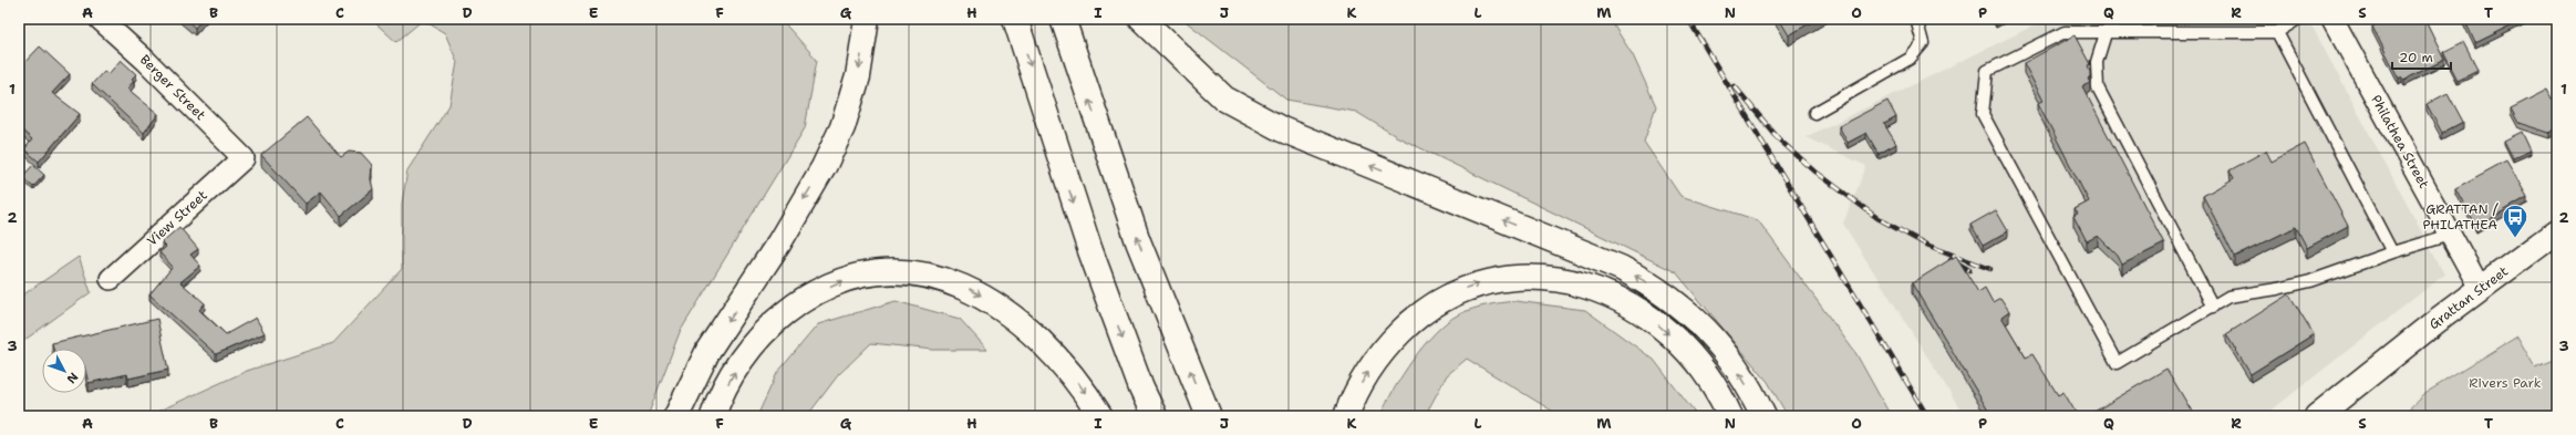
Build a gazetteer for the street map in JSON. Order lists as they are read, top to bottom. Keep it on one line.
{"streets":{"main road":["Grattan Street"],"street":["Berger Street","Philathea Street","View Street"]},"crossings":[["Berger Street","View Street"],["Philathea Street","Grattan Street"]],"parks":["Rivers Park"],"places":{"bus stop":["GRATTAN / PHILATHEA"]},"scale_bar":"20 m","north":"bottom right","grid":{"columns":["A","B","C","D","E","F","G","H","I","J","K","L","M","N","O","P","Q","R","S","T"],"rows":["1","2","3"]}}
